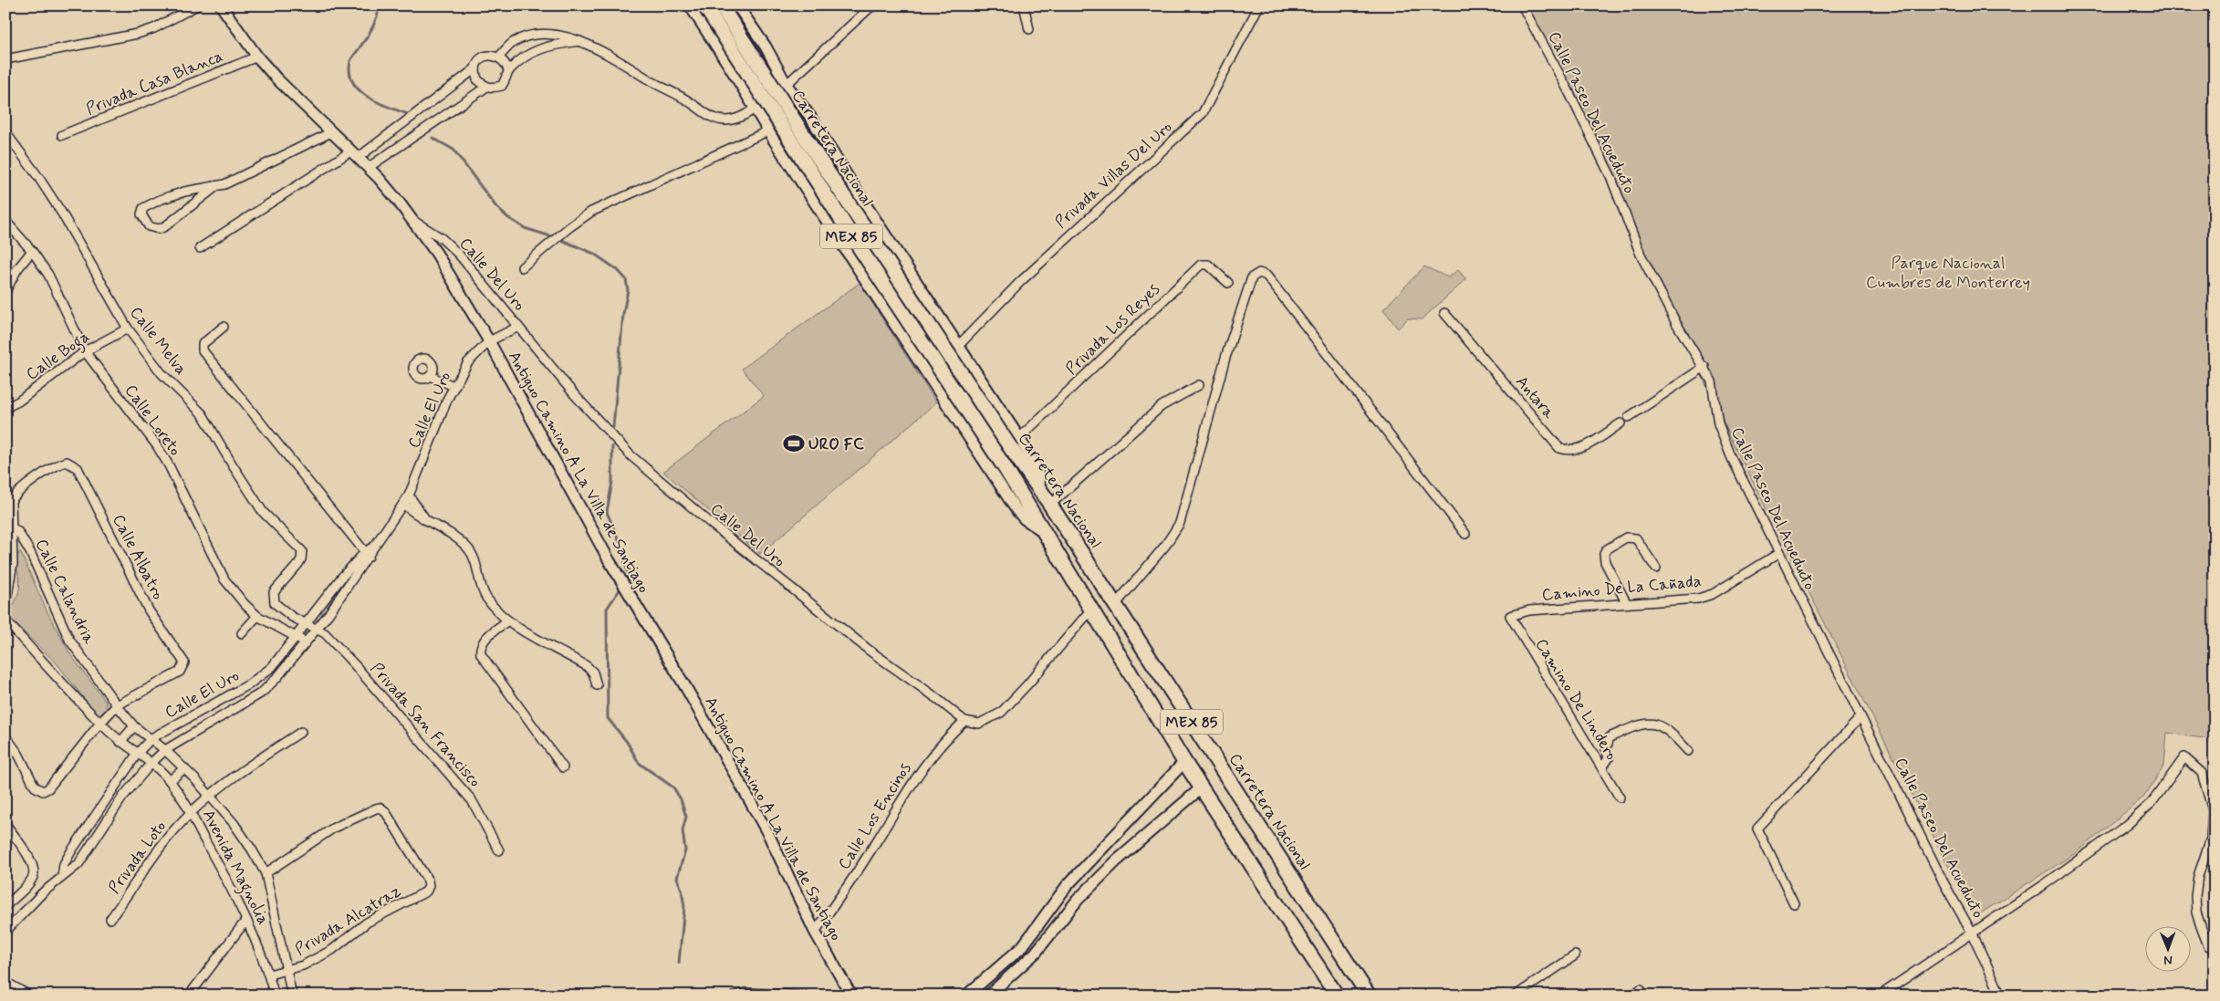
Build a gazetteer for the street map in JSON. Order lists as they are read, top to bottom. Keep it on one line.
{"streets":{"highway":["Carretera Nacional","MEX 85"],"street":["Privada Casa Blanca","Calle Paseo Del Acueducto","Privada Villas Del Uro","Calle Del Uro","Privada Los Reyes","Calle Melva","Calle Boga","Antara","Calle El Uro","Calle Loreto","Antiguo Camino A La Villa de Santiago","Calle Albatro","Camino De La Cañada","Calle Calandria","Camino De Lindero","Privada San Francisco","Calle Los Encinos","Privada Loto","Avenida Magnolia","Privada Alcatraz"]},"crossings":[["Privada Casa Blanca","Antiguo Camino A La Villa de Santiago"],["Calle Paseo Del Acueducto","Camino De La Cañada"],["Carretera Nacional","MEX 85"],["Carretera Nacional","Privada Los Reyes"],["Privada Villas Del Uro","MEX 85"],["MEX 85","Privada Los Reyes"],["Calle Del Uro","Calle El Uro"],["Calle Del Uro","Antiguo Camino A La Villa de Santiago"],["Calle Del Uro","Calle Los Encinos"],["Calle Melva","Calle Boga"],["Calle Boga","Calle Loreto"],["Calle El Uro","Calle Loreto"],["Calle El Uro","Antiguo Camino A La Villa de Santiago"],["Calle El Uro","Calle Calandria"],["Calle El Uro","Privada San Francisco"],["Calle El Uro","Avenida Magnolia"],["Antiguo Camino A La Villa de Santiago","Calle Los Encinos"],["Calle Albatro","Calle Calandria"],["Camino De La Cañada","Camino De Lindero"],["Calle Calandria","Avenida Magnolia"],["Privada Loto","Avenida Magnolia"],["Avenida Magnolia","Privada Alcatraz"]],"parks":["Parque Nacional Cumbres de Monterrey"],"places":{"sports":["URO FC"]},"north":"bottom"}
